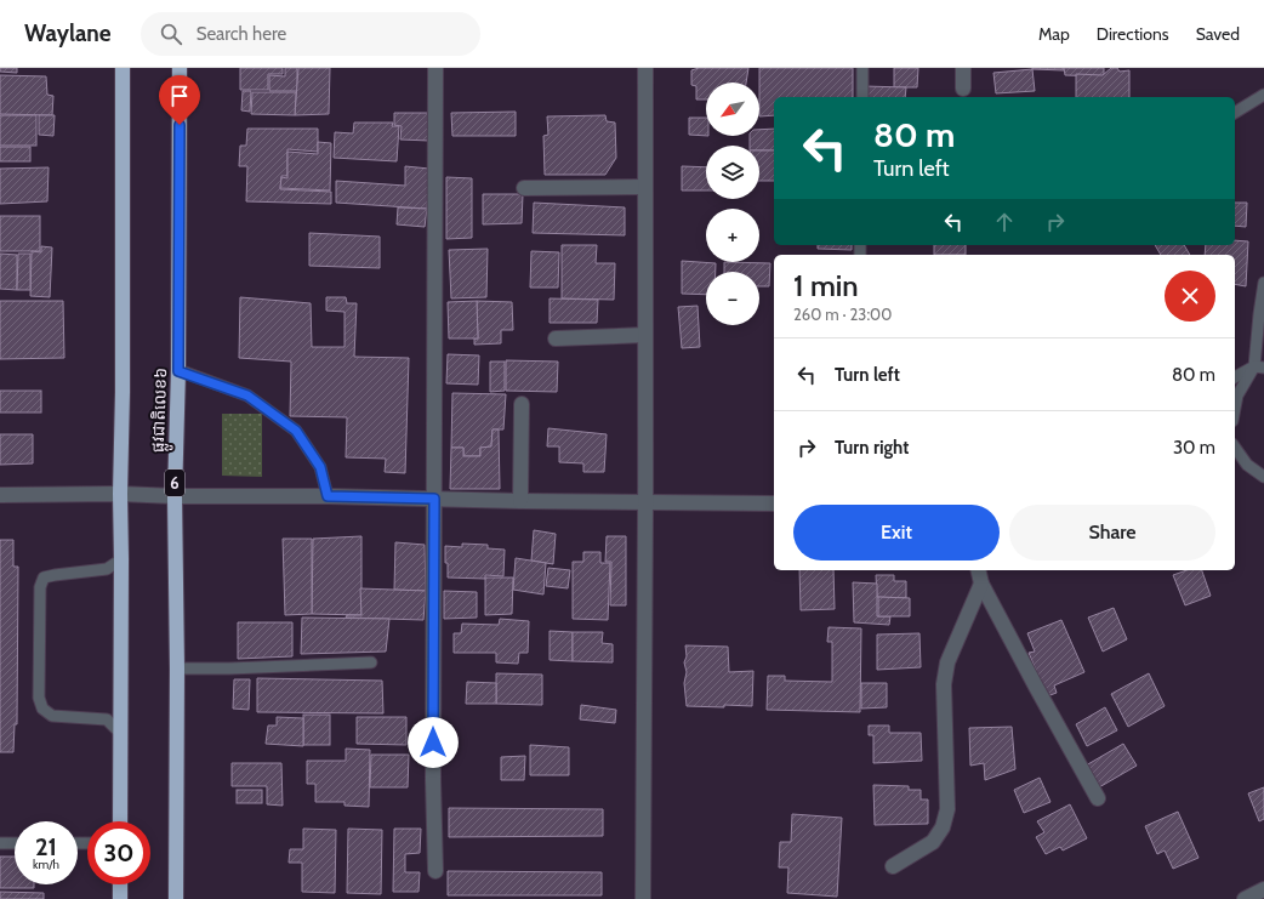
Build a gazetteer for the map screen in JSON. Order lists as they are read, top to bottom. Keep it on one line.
{"streets":{"highway":["ផ្លូវជាតិលេខ៦","6"]},"north":"bottom left","page":{"header":"Waylane","search":"Search here","nav":["Map","Directions","Saved"],"map_buttons":["+","−"],"turn":["80 m","Turn left"],"heading":["1 min","260 m · 23:00"],"list":[{"name":"Turn left","value":"80 m"},{"name":"Turn right","value":"30 m"}],"buttons":["Exit","Share"],"speed":"21 km/h","limit":"30"}}
